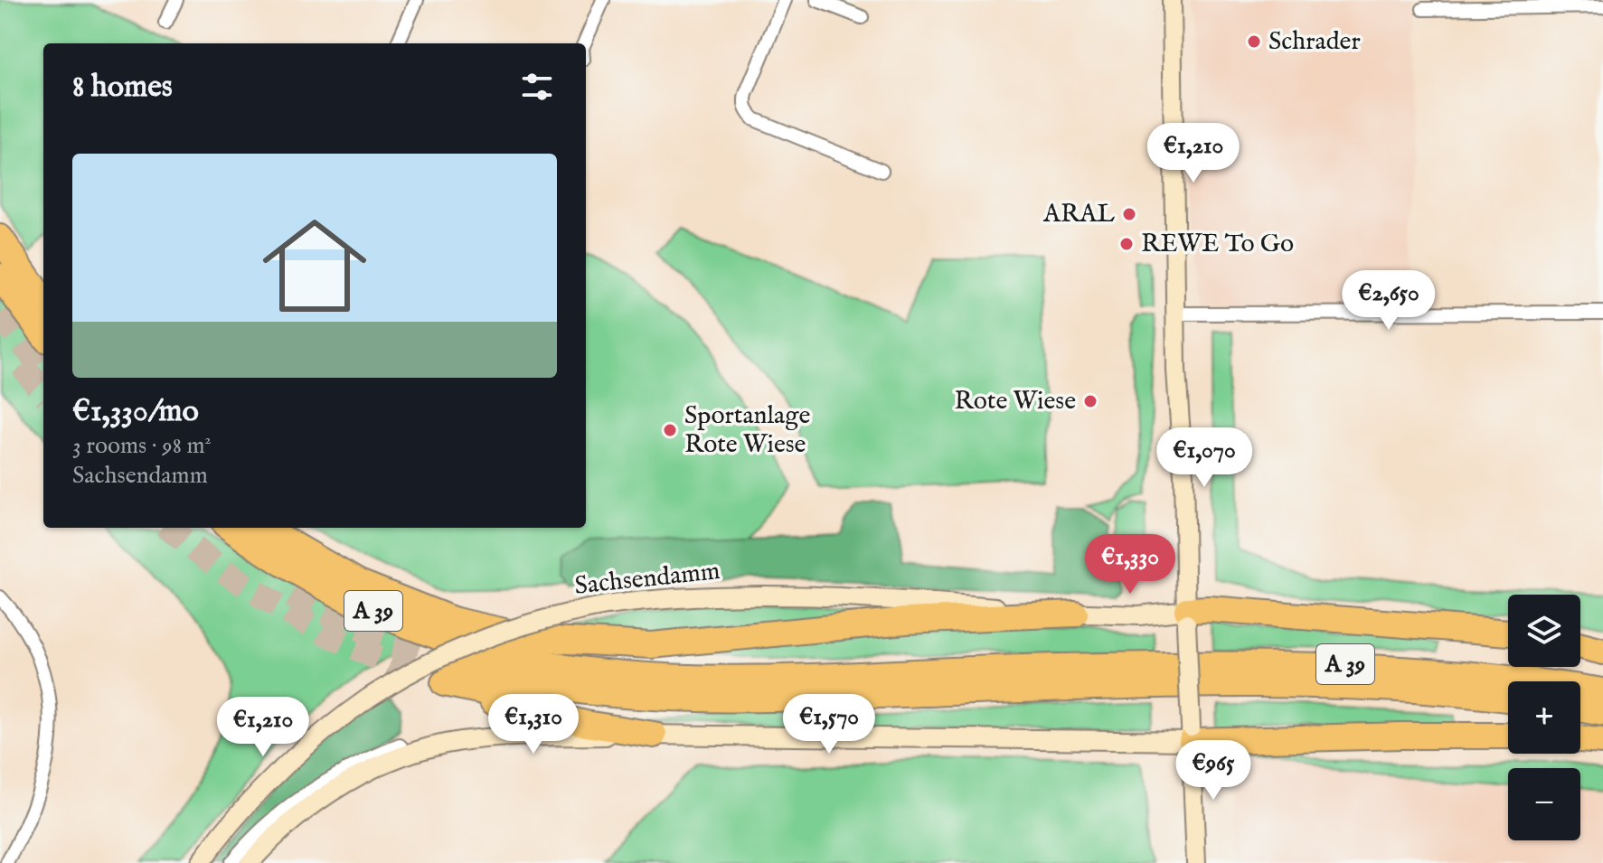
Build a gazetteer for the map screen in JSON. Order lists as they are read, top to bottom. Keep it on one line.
{"streets":{"highway":["A 39"],"main road":["Sachsendamm"]},"places":["Schrader","ARAL","REWE To Go","Rote Wiese","Sportanlage Rote Wiese"],"page":{"heading":"8 homes","price":["€1,210","€2,650","€1,070","€1,330","€1,310","€1,570","€1,210","€965"],"list":[{"name":"€1,330/mo","note":"3 rooms · 98 m² · Sachsendamm"}],"map_buttons":["+","−"]}}
